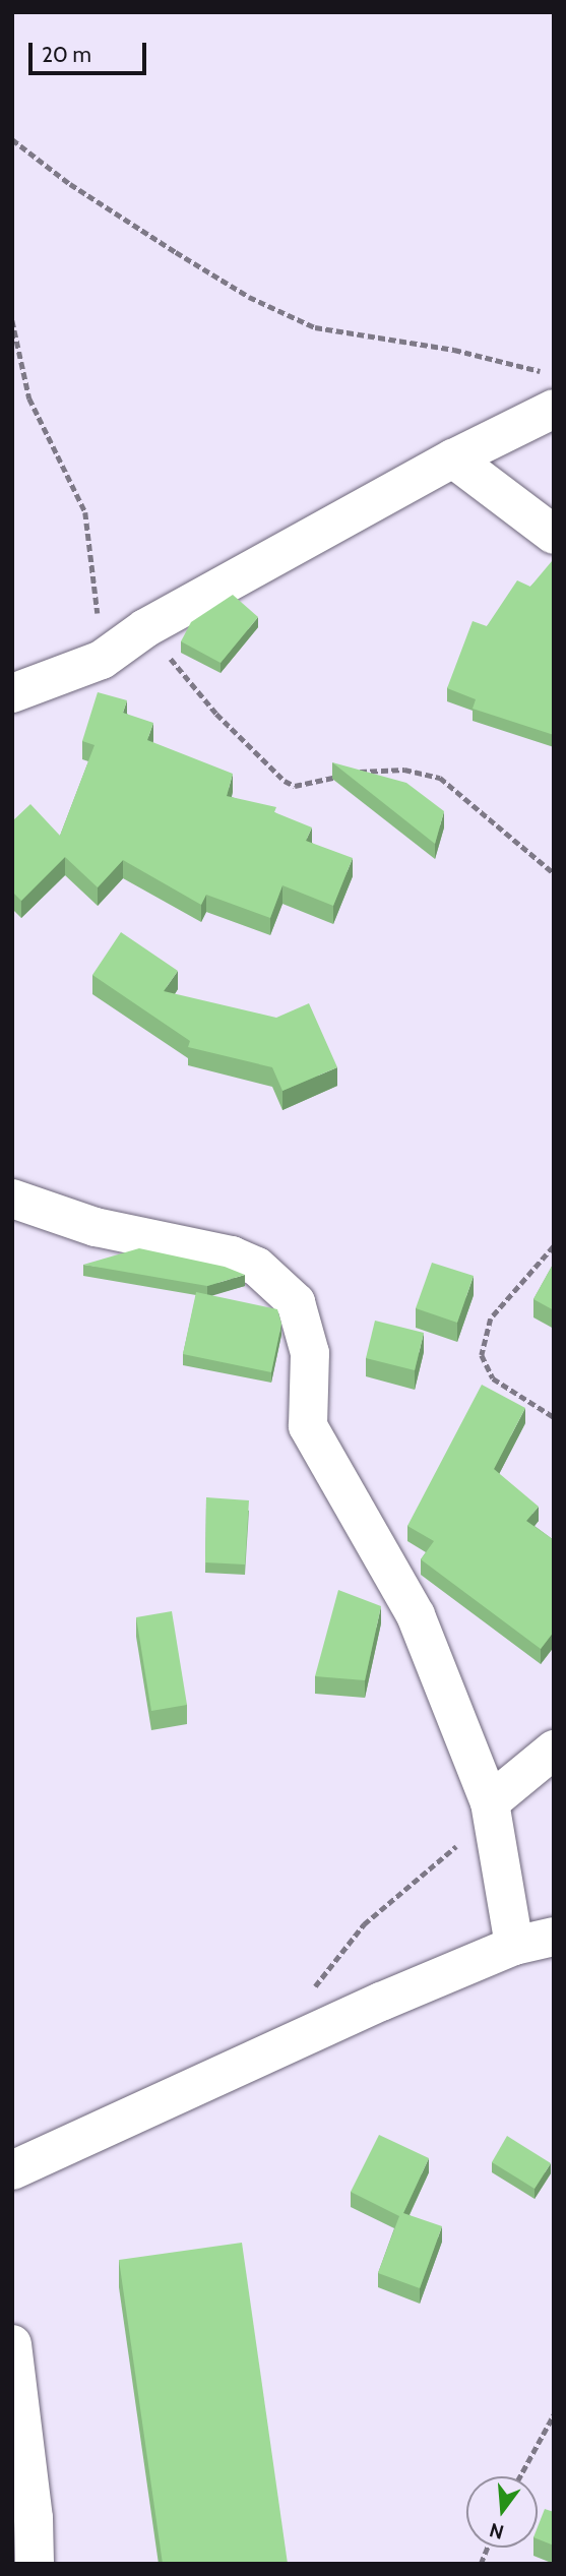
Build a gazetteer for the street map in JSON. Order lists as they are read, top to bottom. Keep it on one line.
{"scale_bar":"20 m","north":"bottom"}
